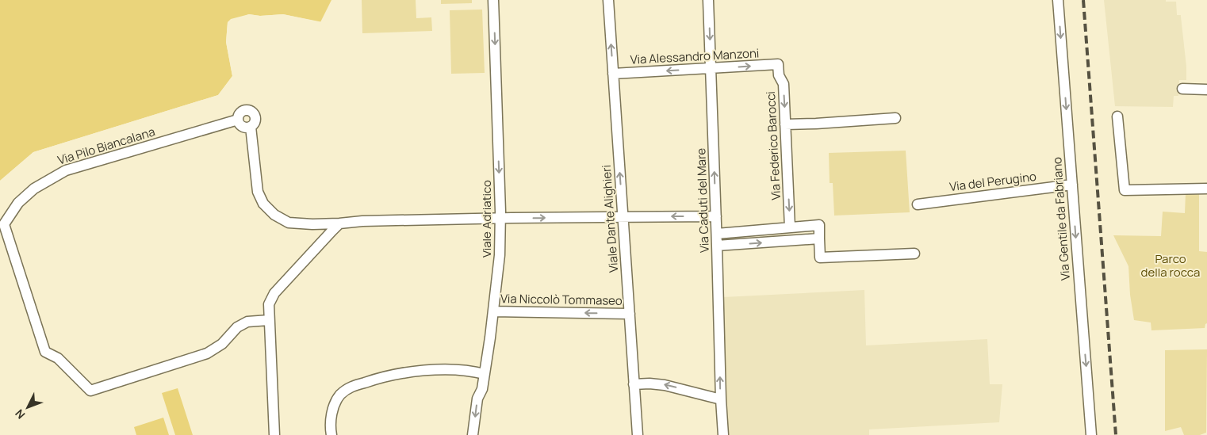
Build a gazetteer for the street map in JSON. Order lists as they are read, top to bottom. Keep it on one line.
{"streets":{"street":["Via Alessandro Manzoni","Via Pilo Biancalana","Via Federico Barocci","Via del Perugino","Via Caduti del Mare","Viale Adriatico","Viale Dante Alighieri","Via Gentile da Fabriano","Via Niccolò Tommaseo"]},"crossings":[["Via Alessandro Manzoni","Via Federico Barocci"],["Via Alessandro Manzoni","Via Caduti del Mare"],["Via Alessandro Manzoni","Viale Dante Alighieri"],["Via Pilo Biancalana","Via Caduti del Mare"],["Via Pilo Biancalana","Viale Adriatico"],["Via Pilo Biancalana","Viale Dante Alighieri"],["Via del Perugino","Via Gentile da Fabriano"],["Viale Adriatico","Via Niccolò Tommaseo"],["Viale Dante Alighieri","Via Niccolò Tommaseo"]],"one_way":["Via Federico Barocci","Viale Adriatico","Viale Dante Alighieri","Via Gentile da Fabriano","Via Niccolò Tommaseo"],"parks":["Parco della rocca"],"north":"bottom left"}
